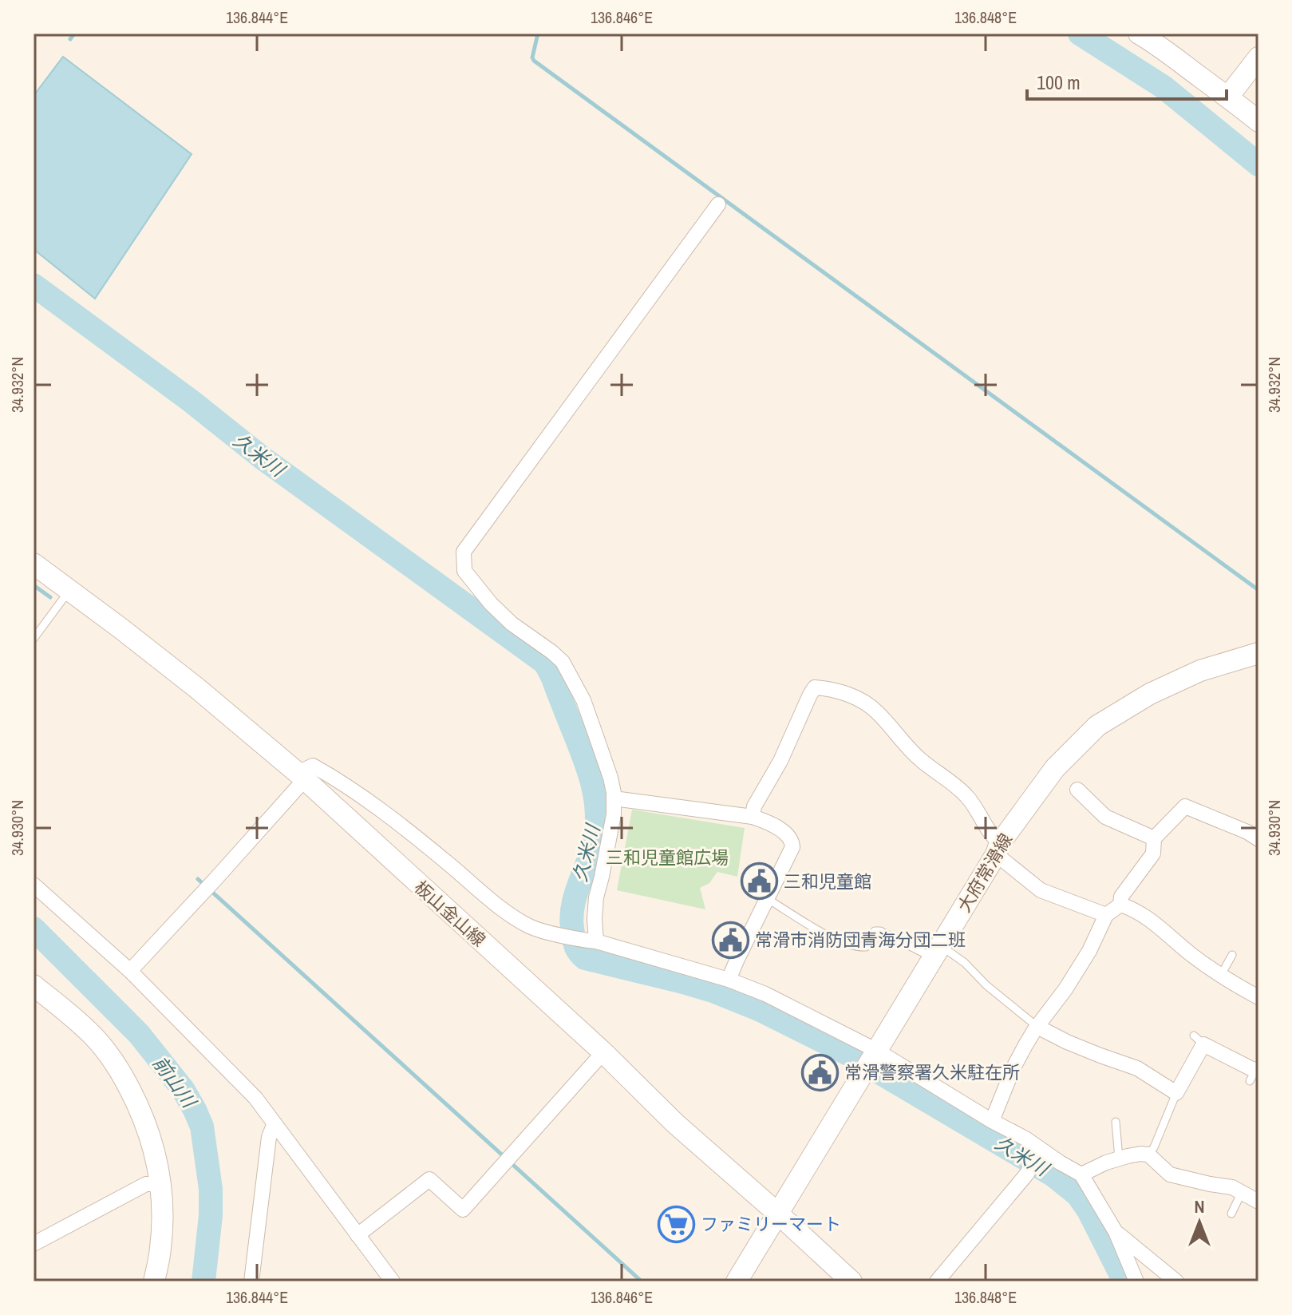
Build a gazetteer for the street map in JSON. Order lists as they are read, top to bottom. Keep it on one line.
{"streets":{"main road":["大府常滑線","板山金山線"]},"crossings":[["大府常滑線","板山金山線"]],"water":["久米川","前山川"],"parks":["三和児童館広場"],"places":{"public building":["三和児童館","常滑市消防団青海分団二班","常滑警察署久米駐在所"],"supermarket":["ファミリーマート"]},"scale_bar":"100 m","north":"top","coordinates":["136.844°E","136.846°E","136.848°E","34.932°N","34.930°N"]}
